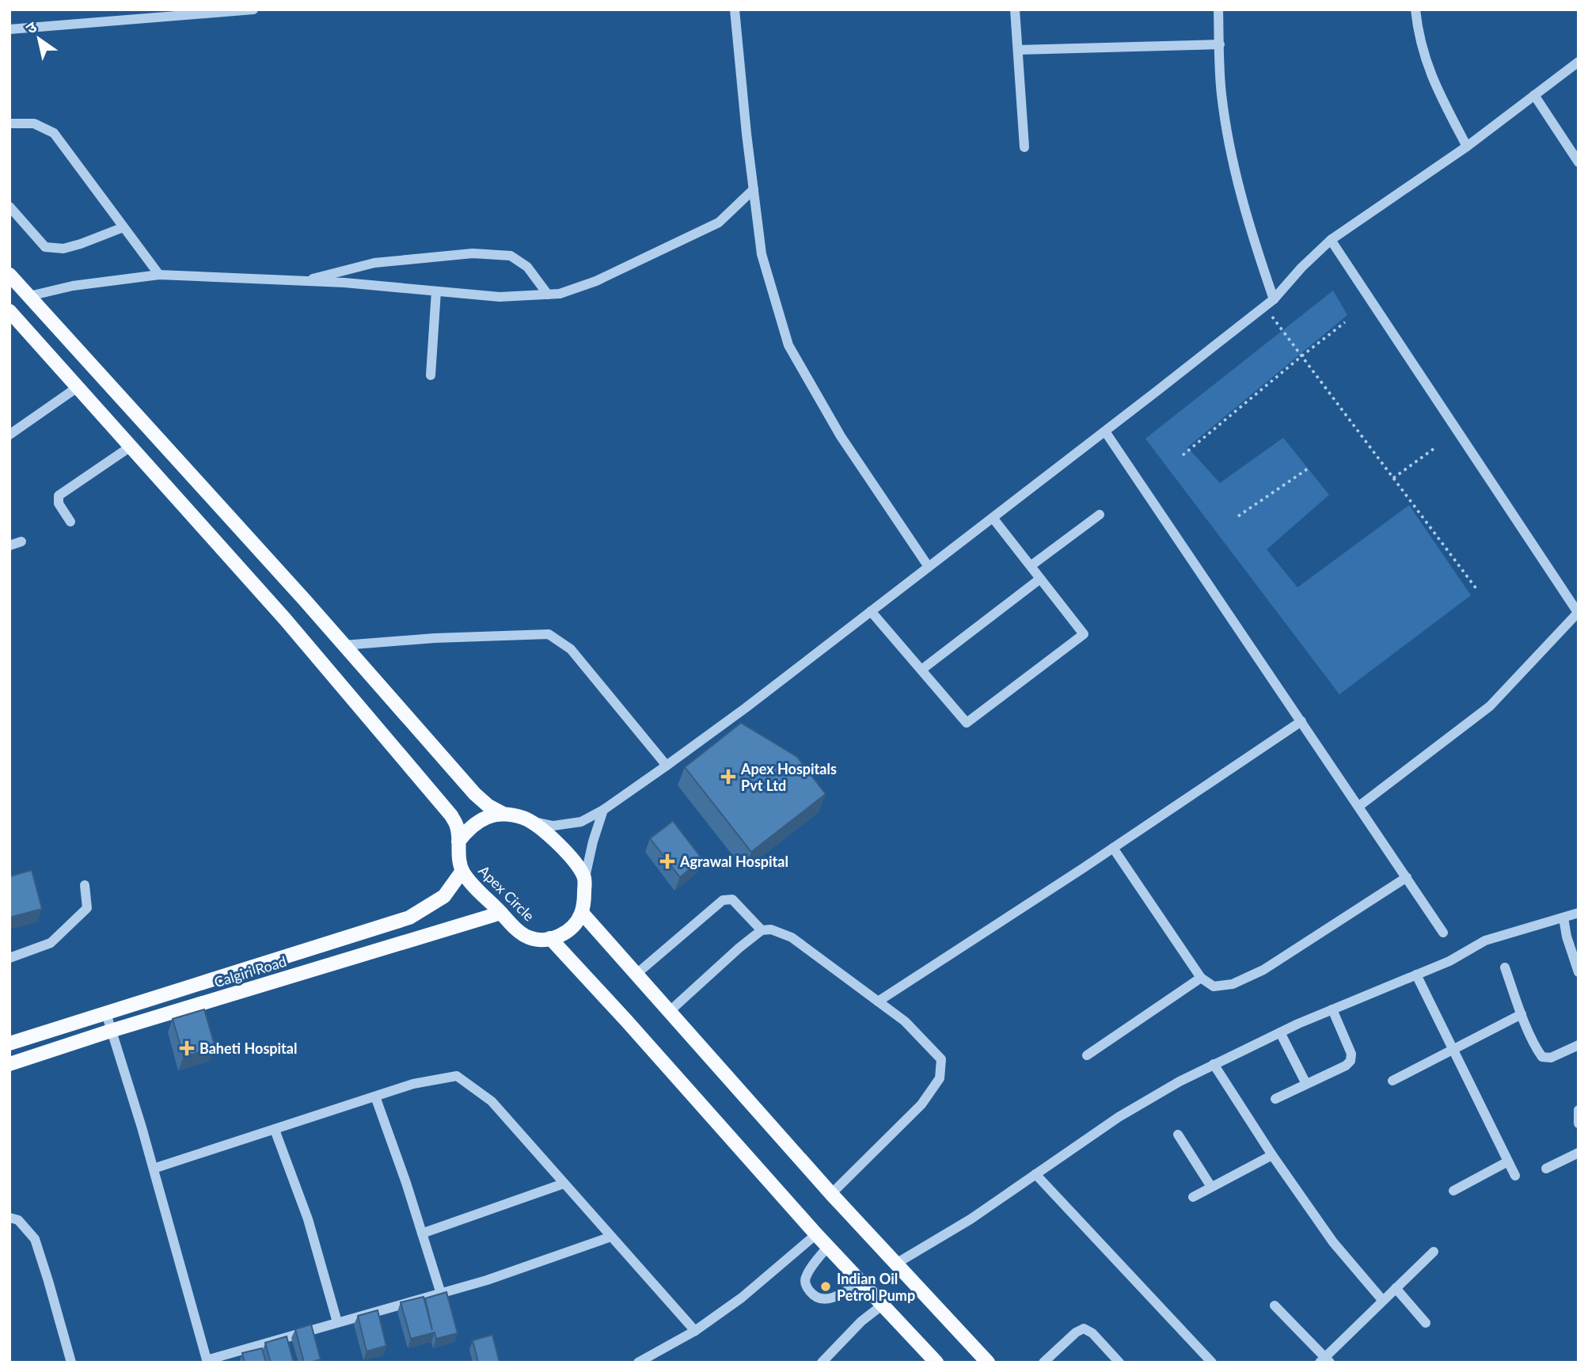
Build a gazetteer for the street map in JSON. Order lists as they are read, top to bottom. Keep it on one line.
{"streets":{"main road":["Apex Circle","Calgiri Road"]},"crossings":[["Apex Circle","Calgiri Road"]],"places":{"health":["Apex Hospitals Pvt Ltd","Agrawal Hospital","Baheti Hospital"],"other":["Indian Oil Petrol Pump"]},"north":"top left"}
